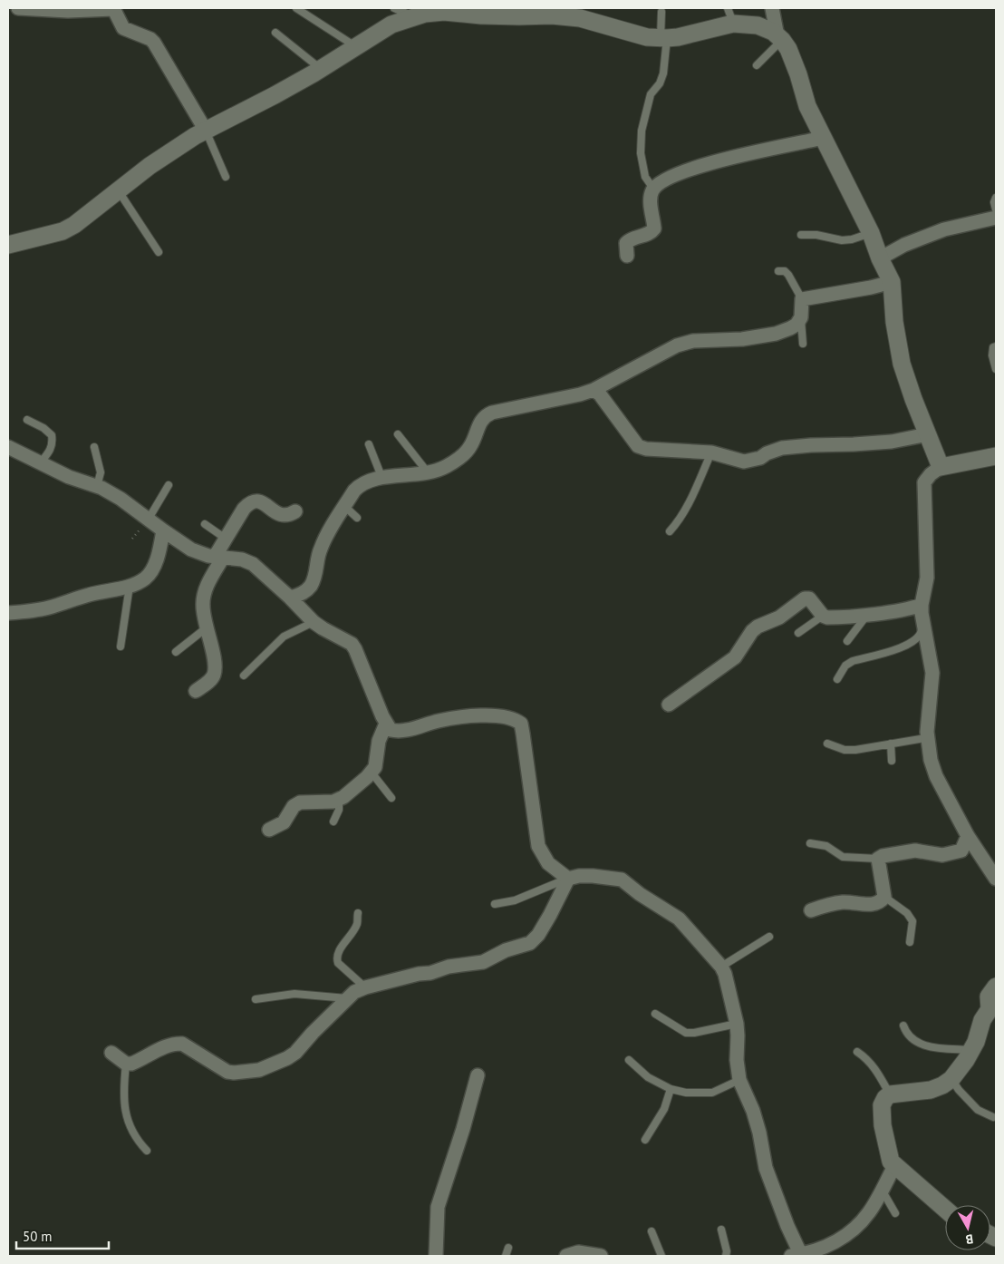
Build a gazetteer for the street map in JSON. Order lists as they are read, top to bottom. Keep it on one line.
{"scale_bar":"50 m","north":"bottom"}
